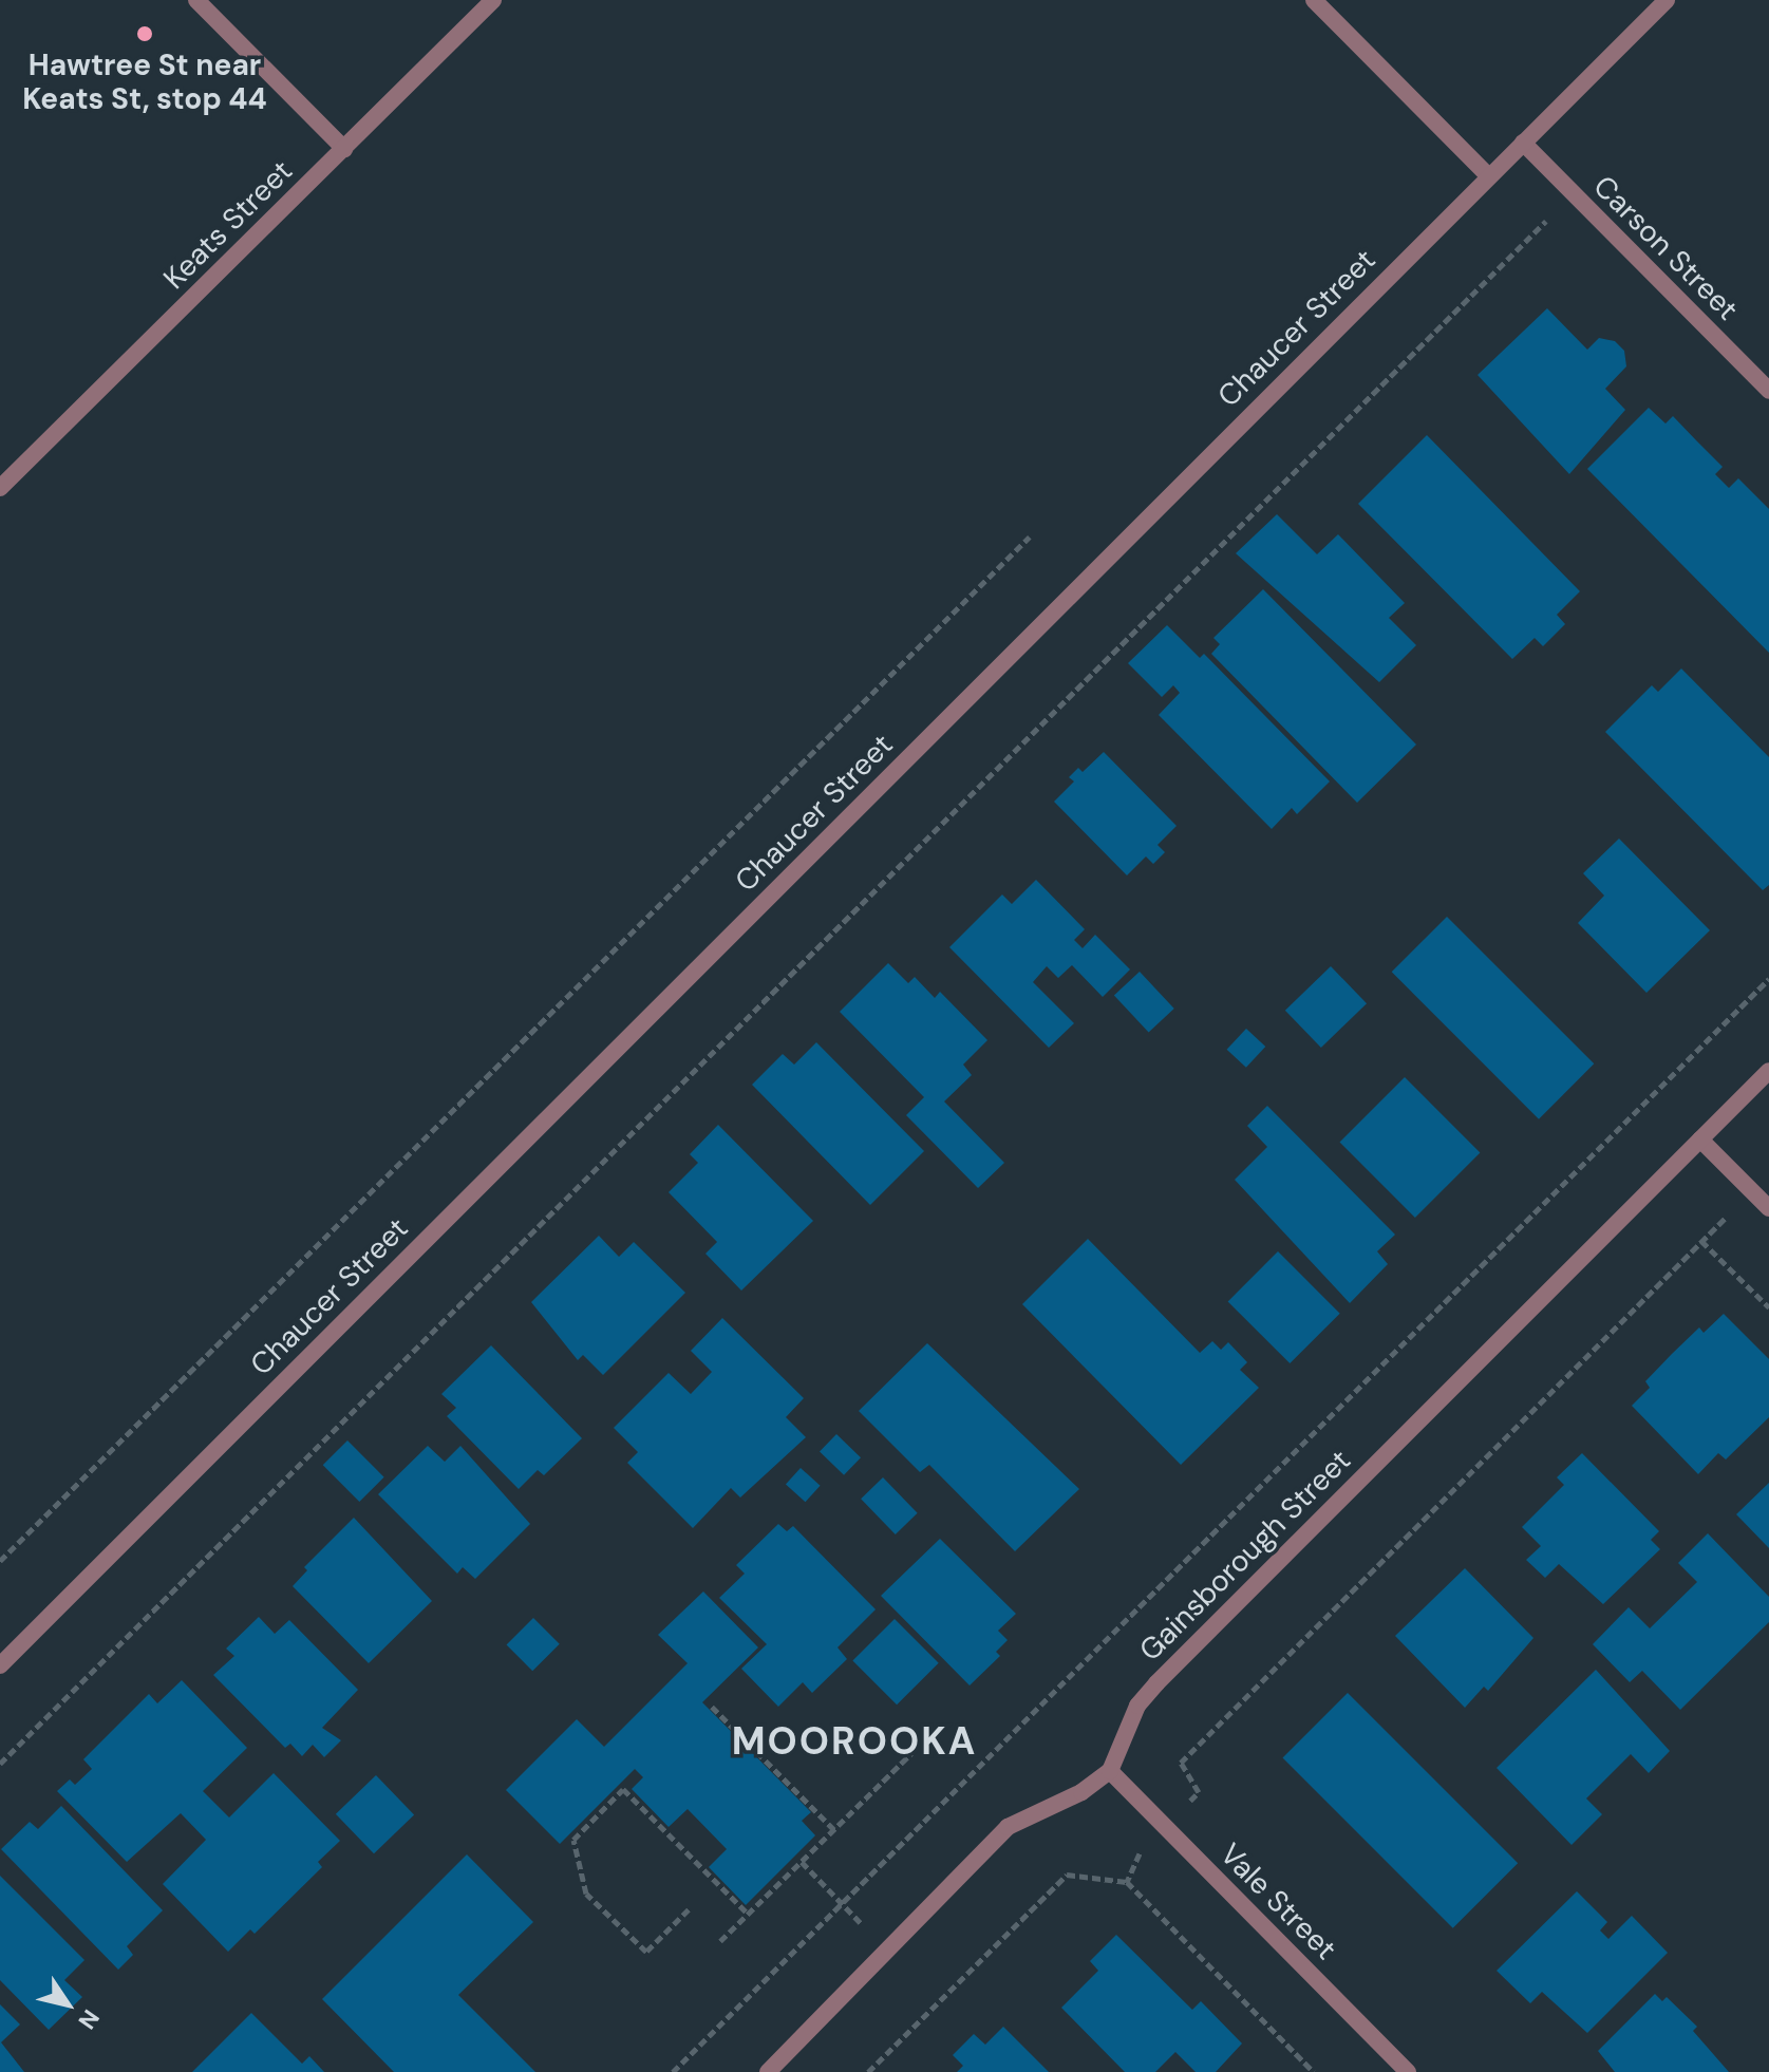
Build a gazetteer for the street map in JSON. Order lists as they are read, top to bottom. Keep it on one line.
{"streets":{"street":["Keats Street","Carson Street","Chaucer Street","Gainsborough Street","Vale Street"]},"crossings":[["Carson Street","Chaucer Street"],["Gainsborough Street","Vale Street"]],"districts":["MOOROOKA"],"places":["Hawtree St near Keats St, stop 44"],"north":"bottom right"}
